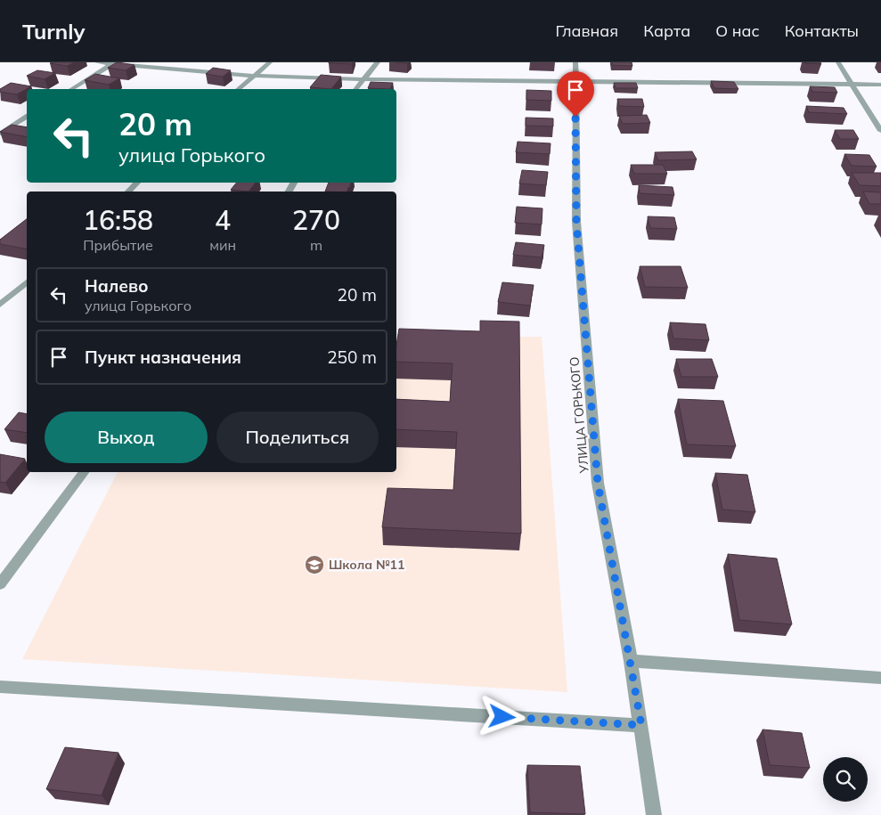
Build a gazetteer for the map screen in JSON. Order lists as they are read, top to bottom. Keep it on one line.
{"streets":{"street":["УЛИЦА ГОРЬКОГО"]},"places":{"school or university":["Школа №11"]},"page":{"header":"Turnly","nav":["Главная","Карта","О нас","Контакты"],"turn":["20 m","улица Горького"],"eta":["16:58","Прибытие","4","мин","270","m"],"list":[{"name":"Налево","note":"улица Горького","value":"20 m"},{"name":"Пункт назначения","value":"250 m"}],"buttons":["Выход","Поделиться"]}}
